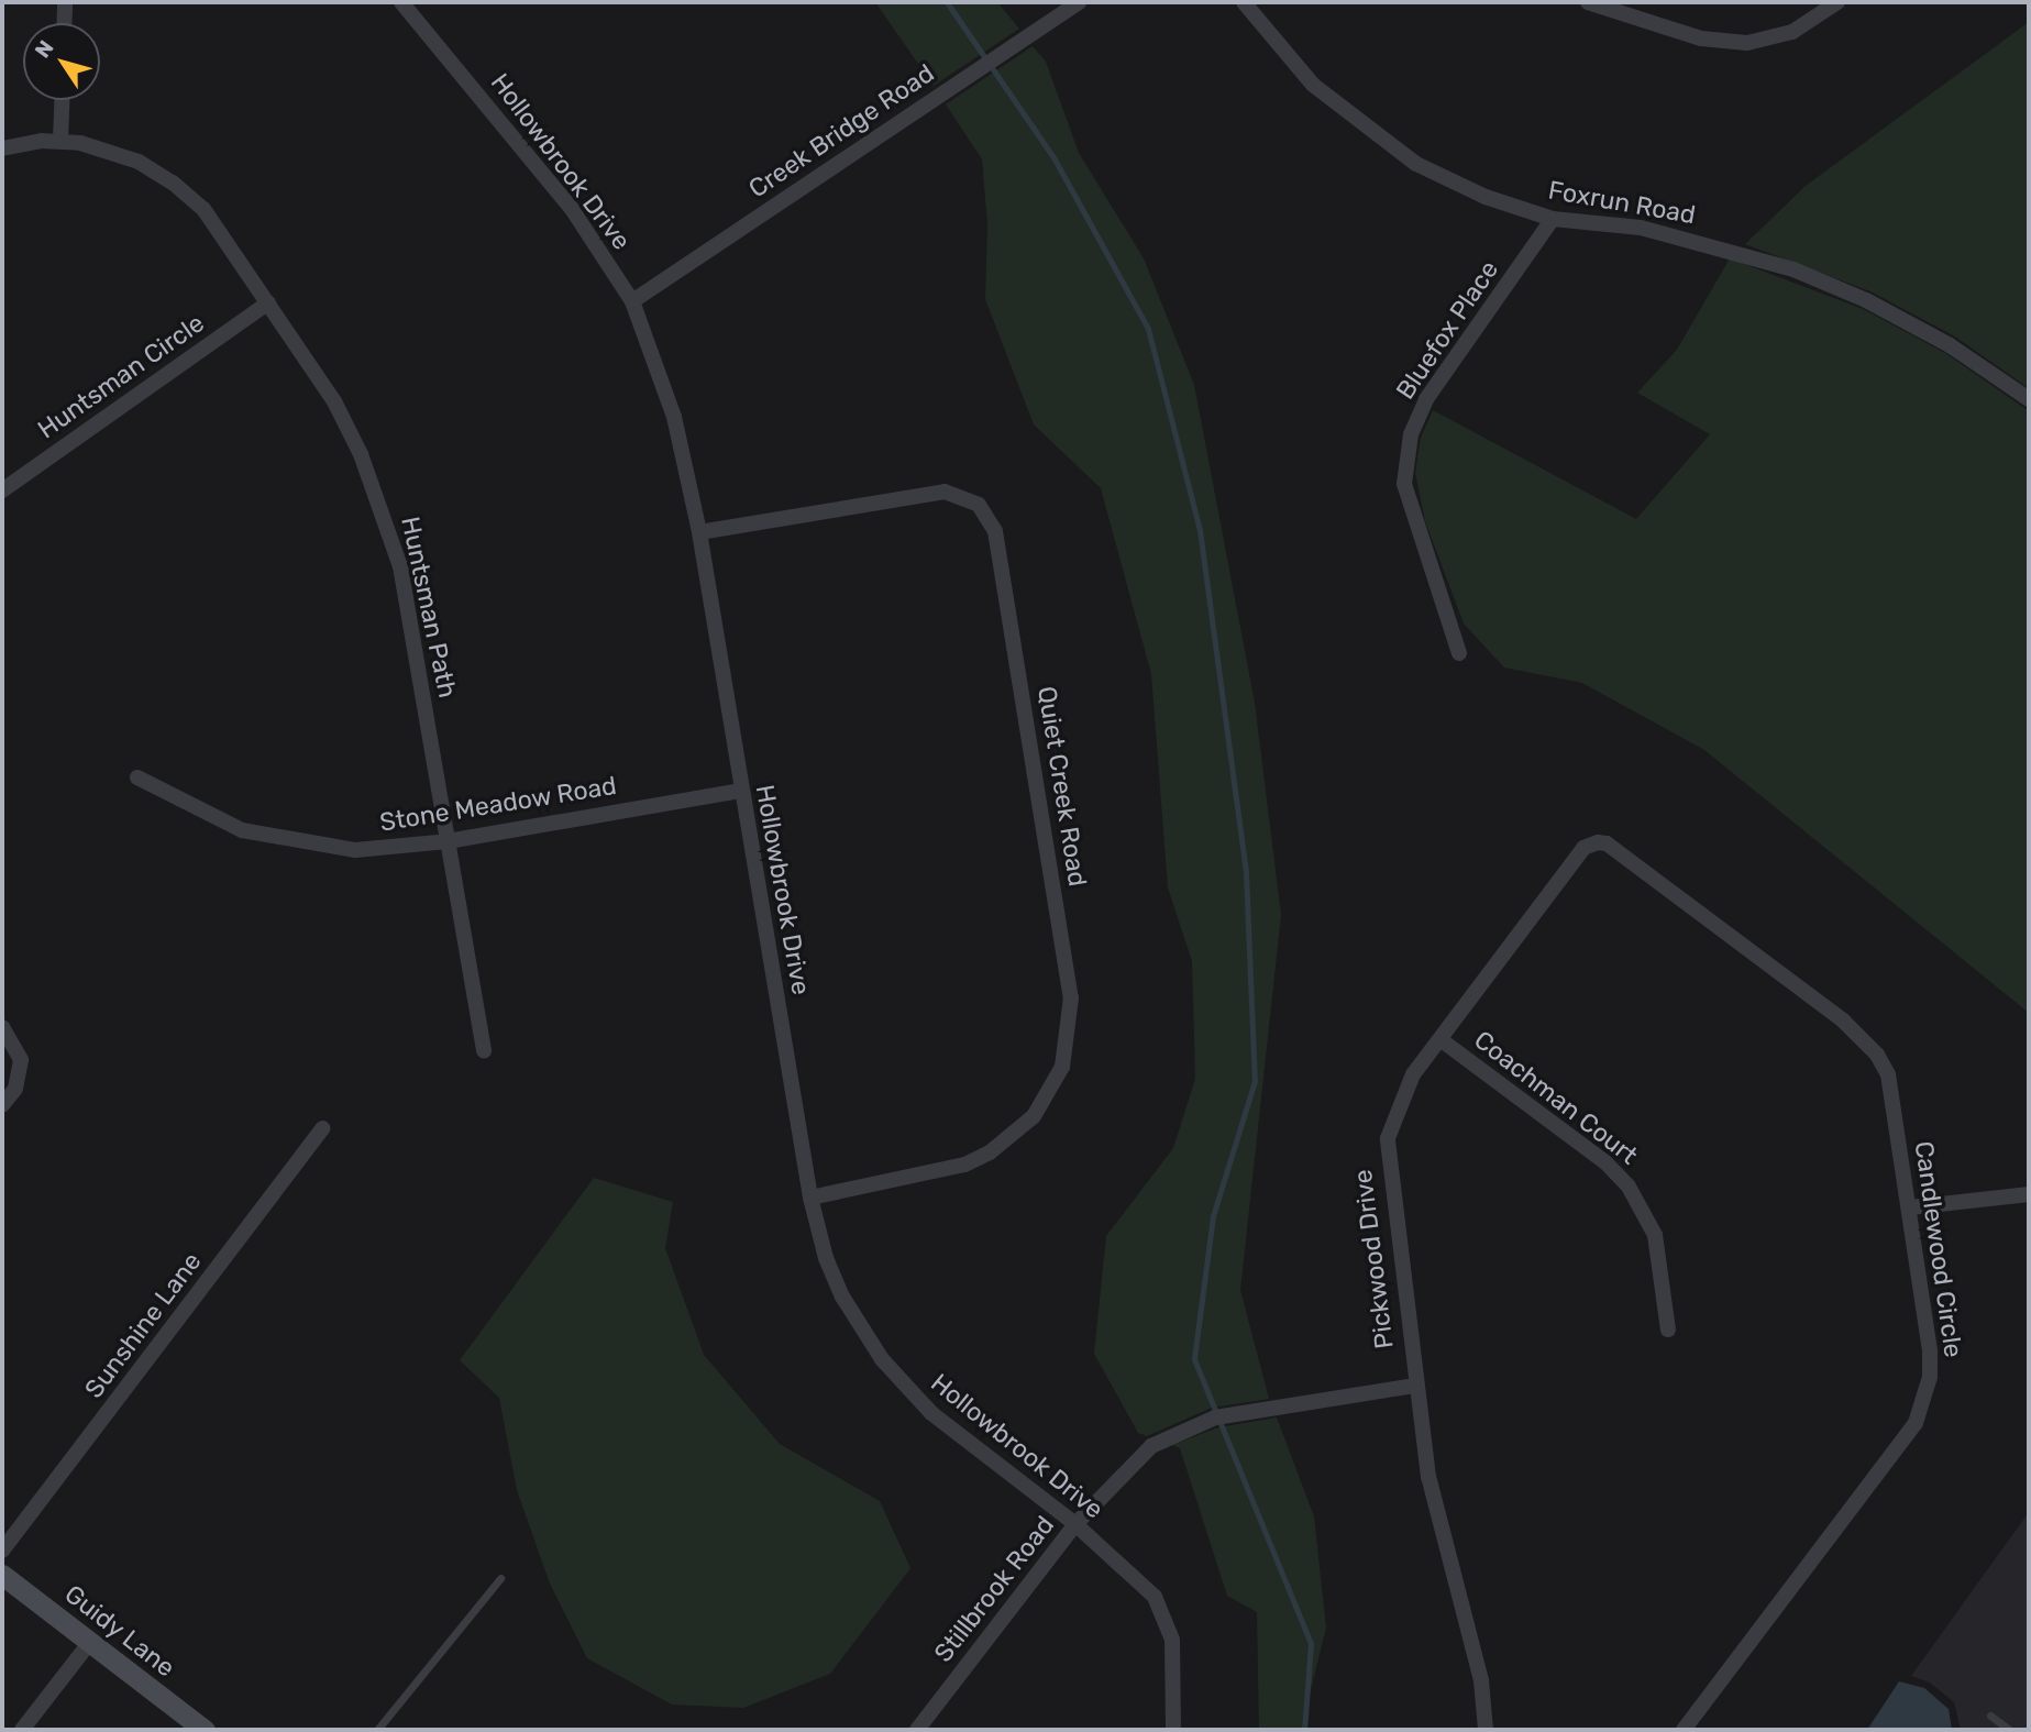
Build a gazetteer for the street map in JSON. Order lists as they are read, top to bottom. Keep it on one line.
{"streets":{"street":["Creek Bridge Road","Hollowbrook Drive","Foxrun Road","Bluefox Place","Huntsman Circle","Huntsman Path","Quiet Creek Road","Stone Meadow Road","Coachman Court","Candlewood Circle","Pickwood Drive","Sunshine Lane","Stillbrook Road","Guidy Lane"]},"crossings":[["Creek Bridge Road","Hollowbrook Drive"],["Hollowbrook Drive","Quiet Creek Road"],["Hollowbrook Drive","Stone Meadow Road"],["Hollowbrook Drive","Stillbrook Road"],["Foxrun Road","Bluefox Place"],["Huntsman Circle","Huntsman Path"],["Huntsman Path","Stone Meadow Road"],["Coachman Court","Pickwood Drive"],["Candlewood Circle","Pickwood Drive"],["Pickwood Drive","Stillbrook Road"]],"north":"top left"}
